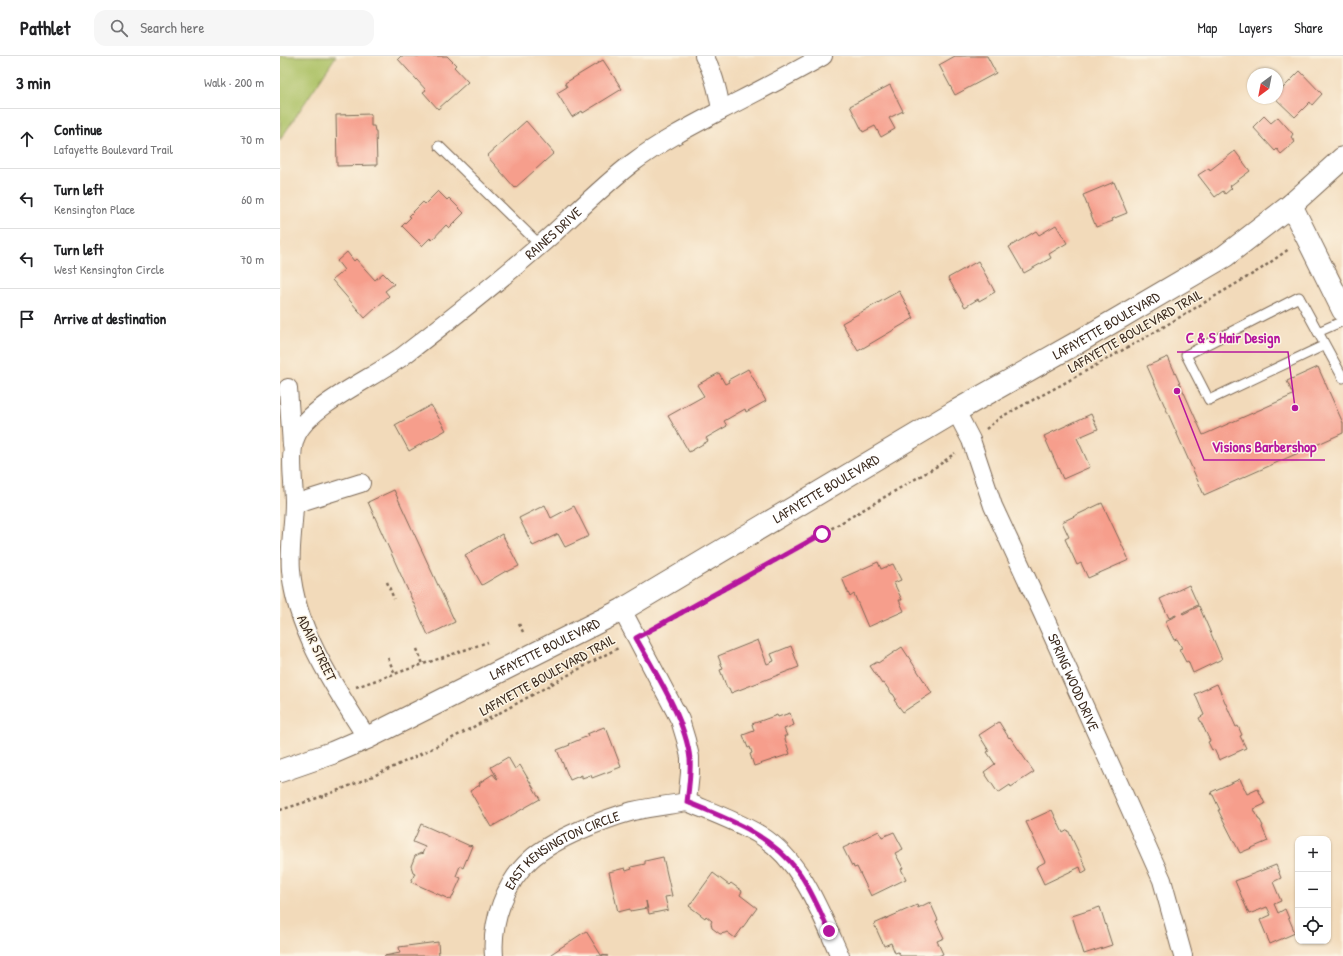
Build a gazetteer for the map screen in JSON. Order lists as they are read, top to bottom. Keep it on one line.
{"streets":{"main road":["LAFAYETTE BOULEVARD"],"street":["RAINES DRIVE","ADAIR STREET","SPRING WOOD DRIVE","EAST KENSINGTON CIRCLE"],"path":["LAFAYETTE BOULEVARD TRAIL"]},"crossings":[["RAINES DRIVE","ADAIR STREET"],["LAFAYETTE BOULEVARD","ADAIR STREET"],["LAFAYETTE BOULEVARD","SPRING WOOD DRIVE"]],"places":["Visions Barbershop","C & S Hair Design"],"north":"bottom left","page":{"header":"Pathlet","search":"Search here","nav":["Map","Layers","Share"],"heading":["3 min","Walk · 200 m"],"list":[["Continue","Lafayette Boulevard Trail","70 m"],["Turn left","Kensington Place","60 m"],["Turn left","West Kensington Circle","70 m"],"Arrive at destination"],"map_buttons":["+","−"]}}
